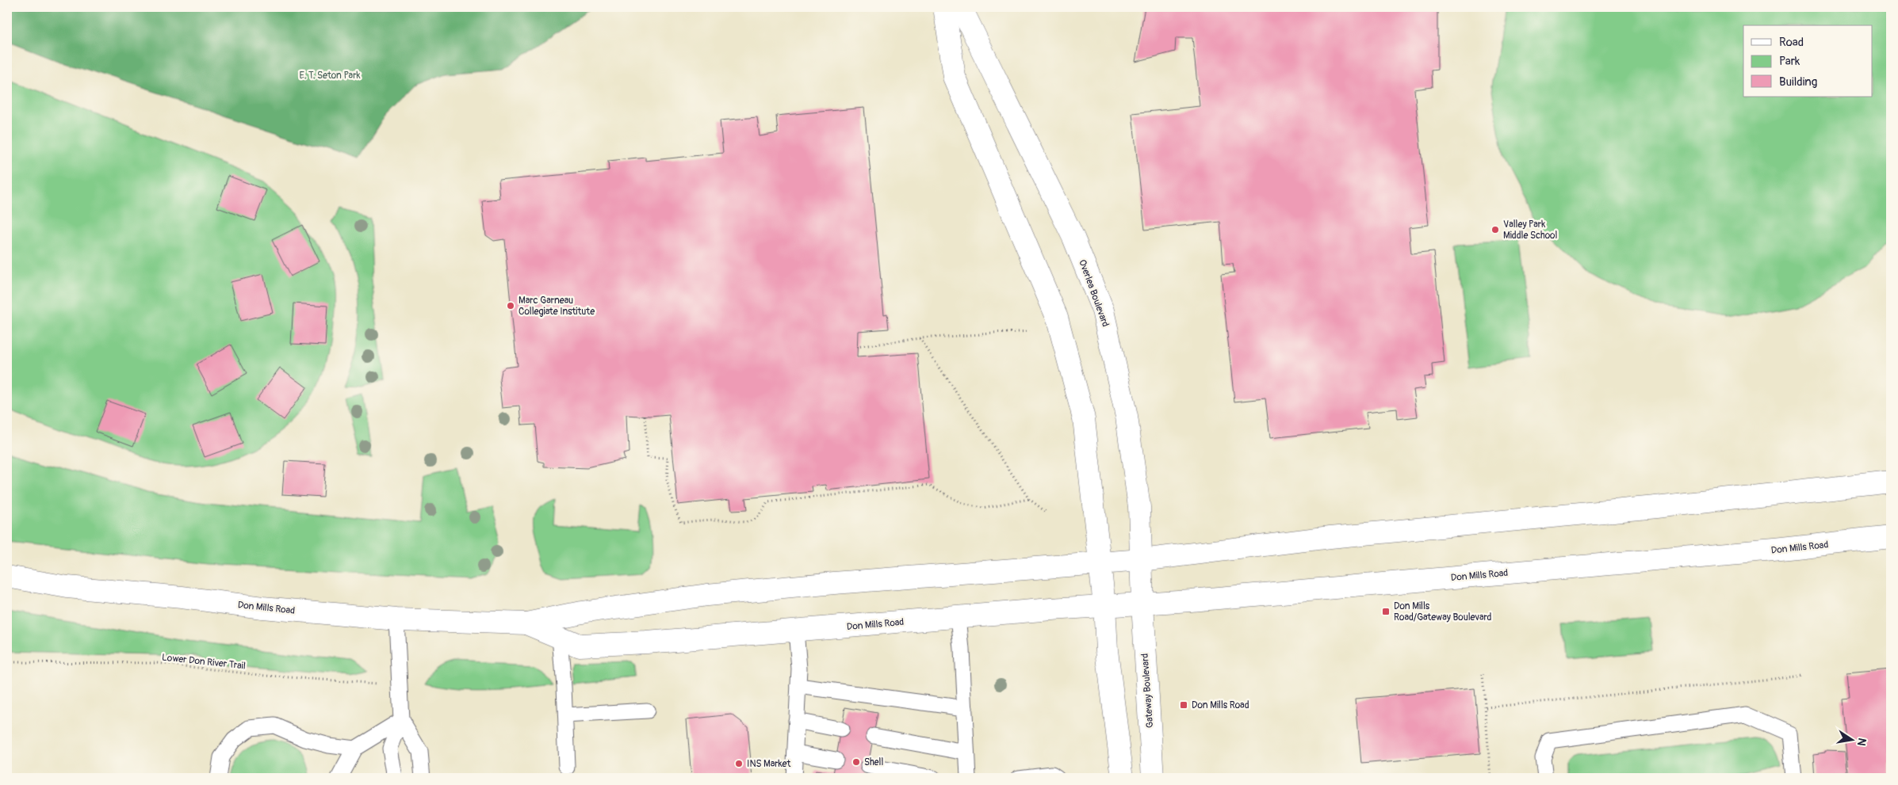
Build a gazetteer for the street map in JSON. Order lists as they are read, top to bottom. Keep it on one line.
{"streets":{"main road":["Overlea Boulevard","Don Mills Road","Gateway Boulevard"],"path":["Lower Don River Trail"]},"crossings":[["Overlea Boulevard","Don Mills Road"],["Overlea Boulevard","Gateway Boulevard"],["Don Mills Road","Gateway Boulevard"]],"parks":["E. T. Seton Park"],"places":{"other":["Valley Park Middle School","Marc Garneau Collegiate Institute","Shell","INS Market"],"transit":["Don Mills Road/Gateway Boulevard","Don Mills Road"]},"legend":["Road","Park","Building"],"north":"right"}
